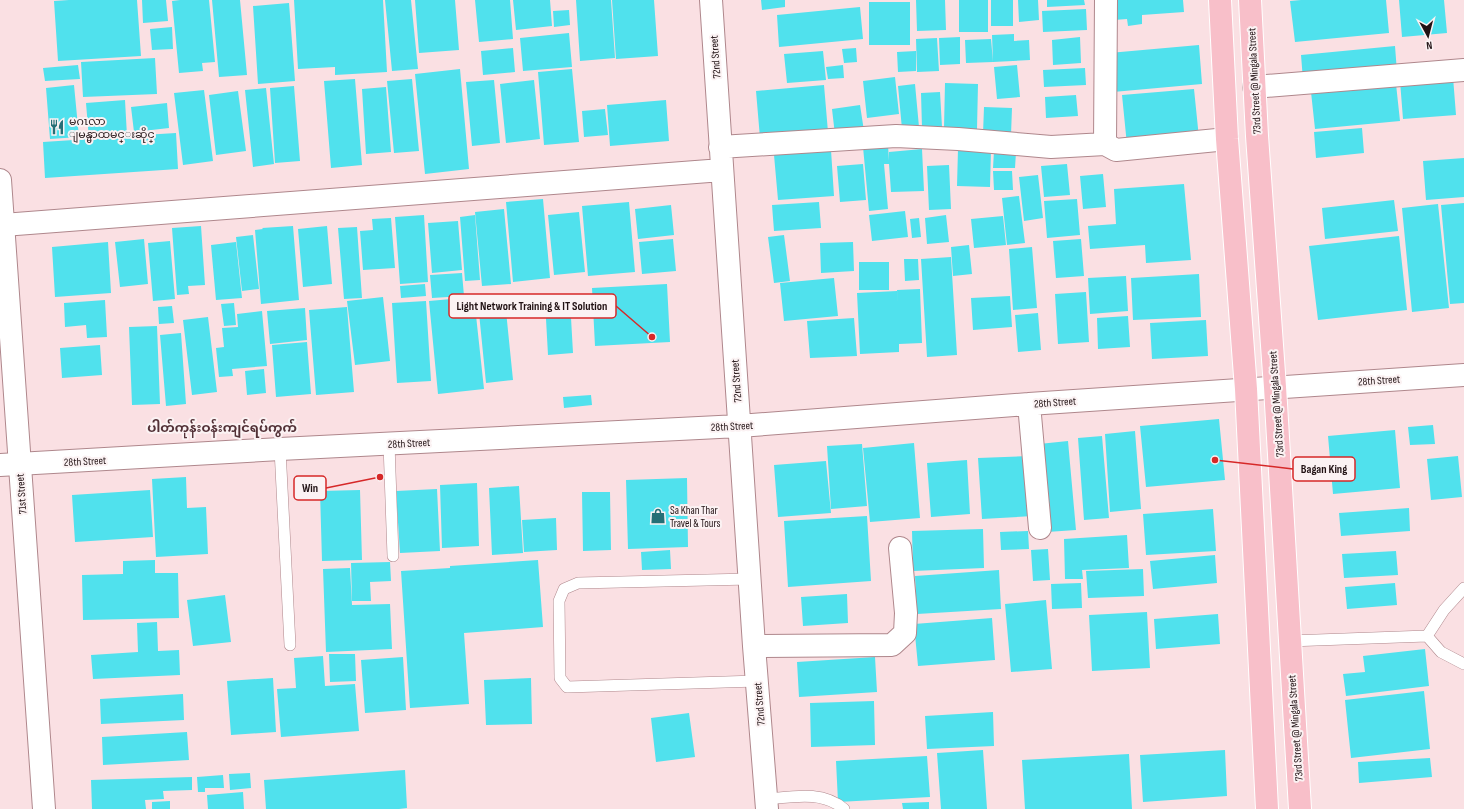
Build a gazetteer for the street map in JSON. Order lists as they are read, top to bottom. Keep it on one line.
{"streets":{"main road":["73rd Street @ Mingala Street"],"street":["72nd Street","28th Street","71st Street"]},"crossings":[["72nd Street","28th Street"],["73rd Street @ Mingala Street","28th Street"],["28th Street","71st Street"]],"districts":["ပါတ်ကုန်းဝန်းကျင်ရပ်ကွက်"],"places":{"restaurant":["မဂၤလာ ျမန္မာထမင္းဆိုင္"],"other":["Light Network Training & IT Solution","Bagan King","Win"],"shop":["Sa Khan Thar Travel & Tours"]},"north":"bottom"}
